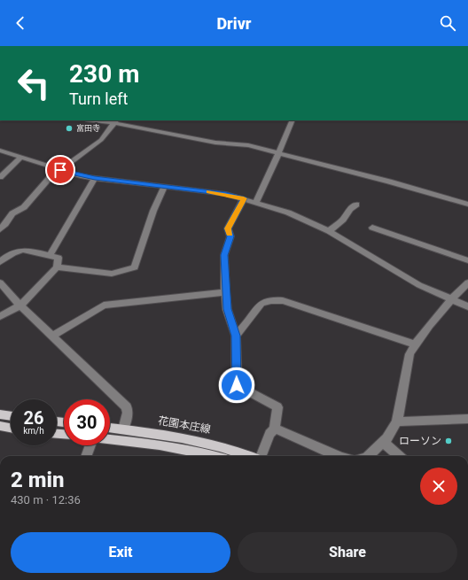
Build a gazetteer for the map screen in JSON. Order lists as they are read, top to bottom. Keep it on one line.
{"streets":{"main road":["花園本庄線"]},"places":["富田寺","ローソン"],"page":{"header":"Drivr","turn":["230 m","Turn left"],"speed":"26 km/h","limit":"30","heading":["2 min","430 m · 12:36"],"buttons":["Exit","Share"]}}
